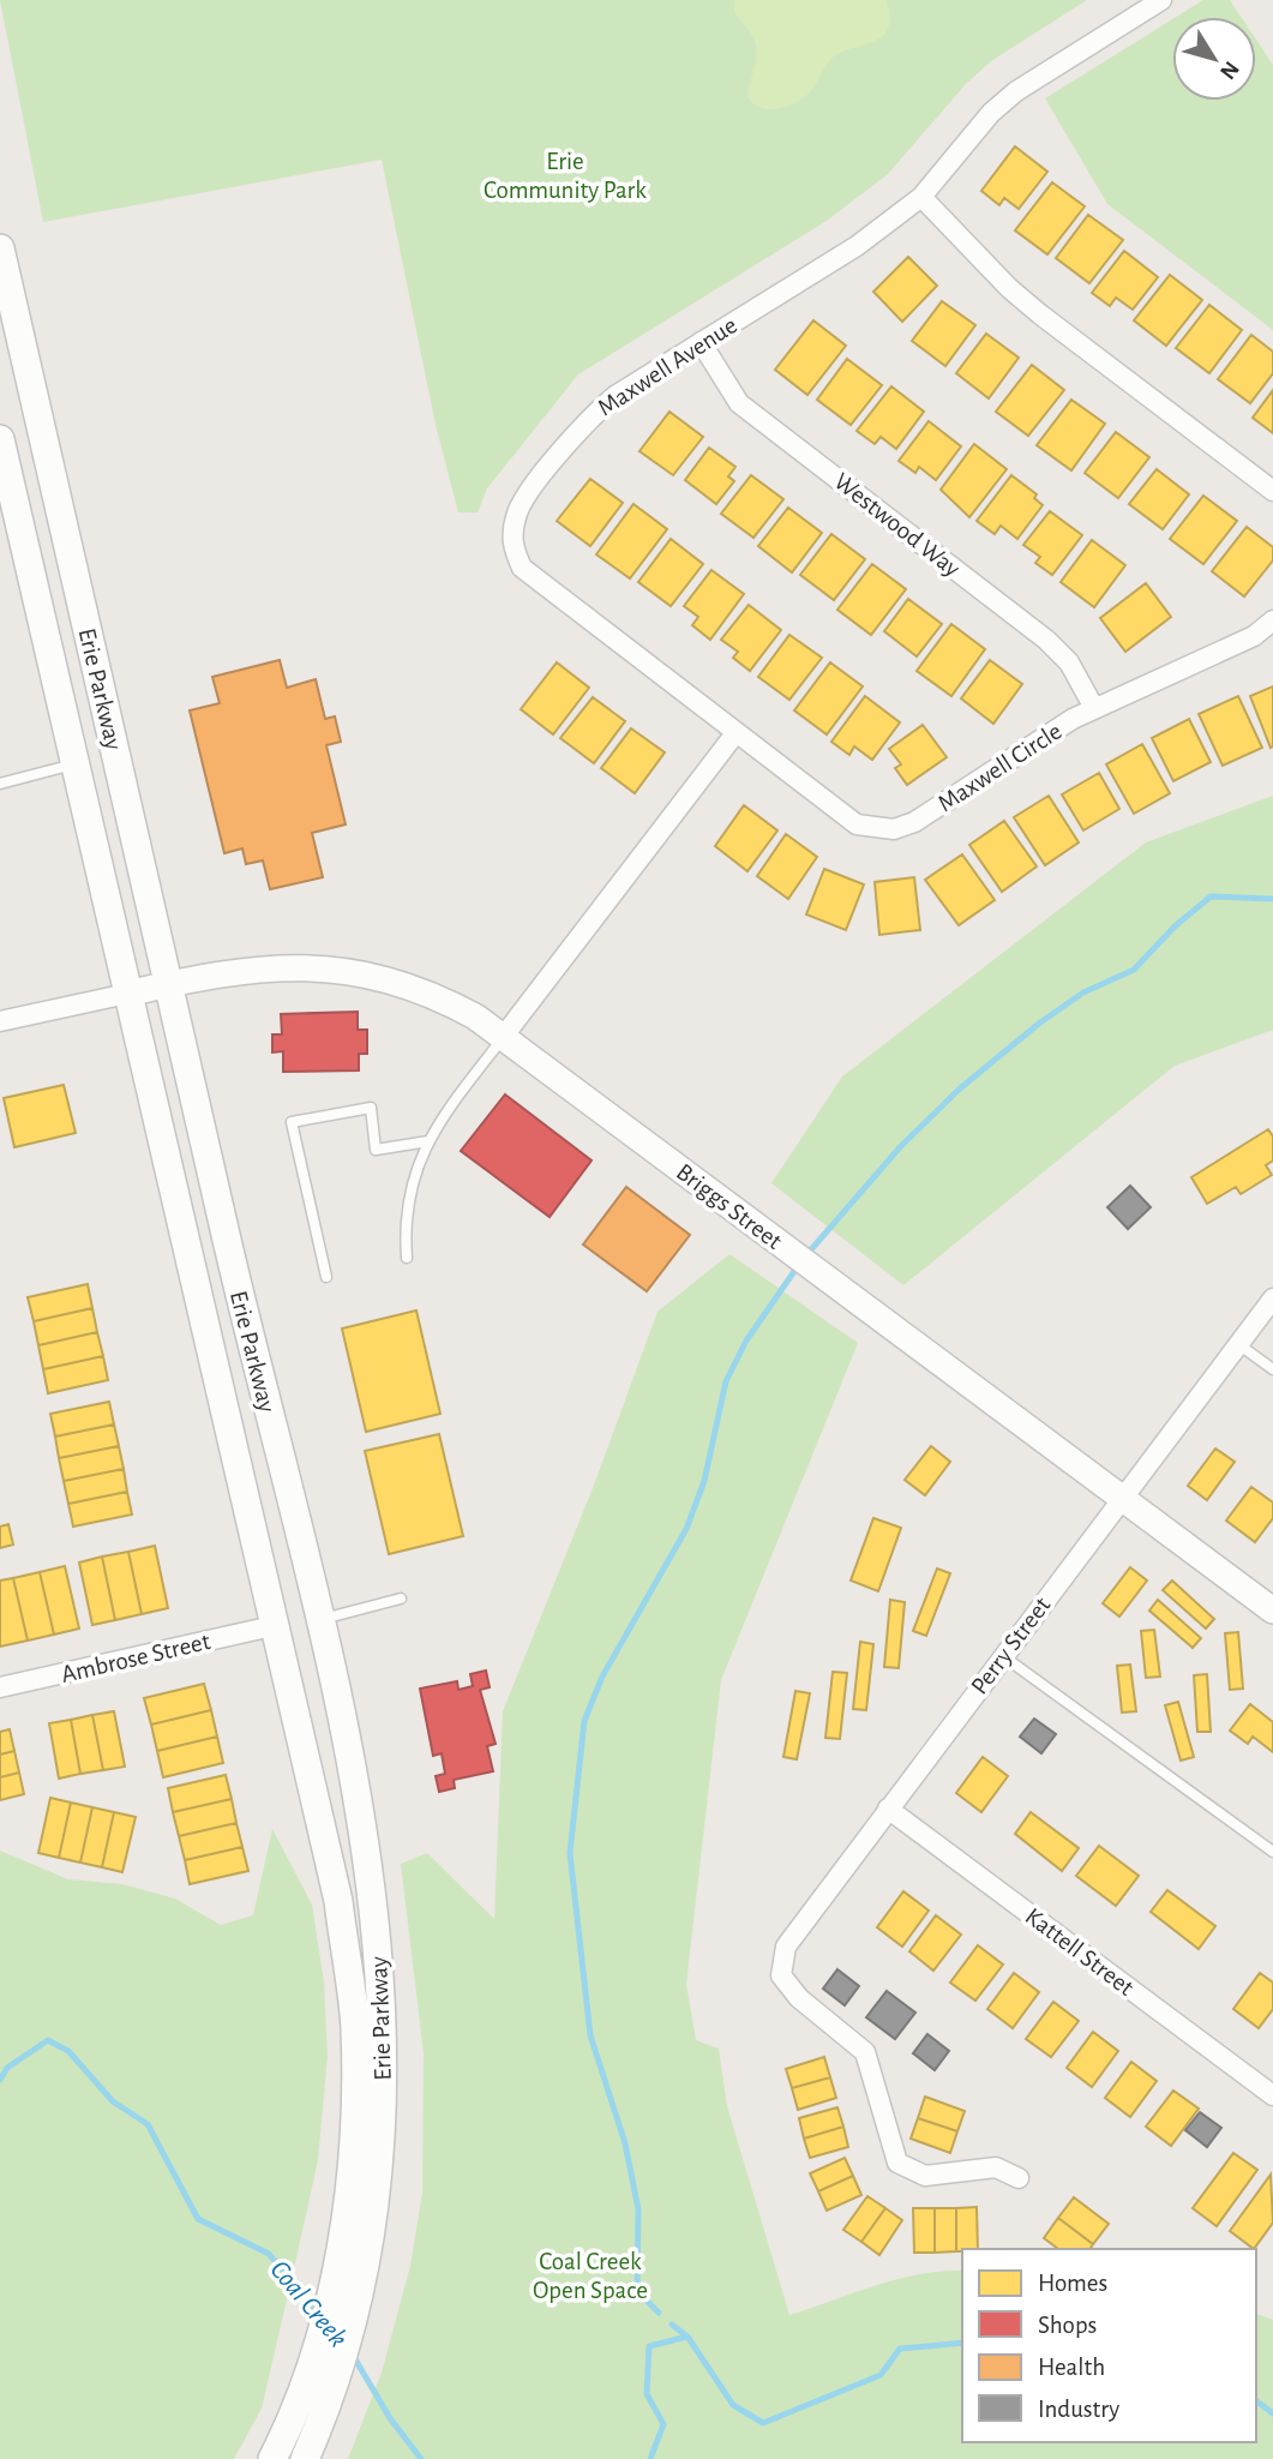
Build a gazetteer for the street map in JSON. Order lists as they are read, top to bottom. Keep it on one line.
{"streets":{"main road":["Erie Parkway"],"street":["Maxwell Avenue","Westwood Way","Maxwell Circle","Briggs Street","Perry Street","Ambrose Street","Kattell Street"]},"crossings":[["Maxwell Avenue","Westwood Way"],["Maxwell Avenue","Maxwell Circle"],["Westwood Way","Maxwell Circle"],["Erie Parkway","Briggs Street"],["Erie Parkway","Ambrose Street"],["Briggs Street","Perry Street"],["Perry Street","Kattell Street"]],"water":["Coal Creek"],"parks":["Erie Community Park","Coal Creek Open Space"],"legend":["Homes","Shops","Health","Industry"],"north":"bottom right"}
